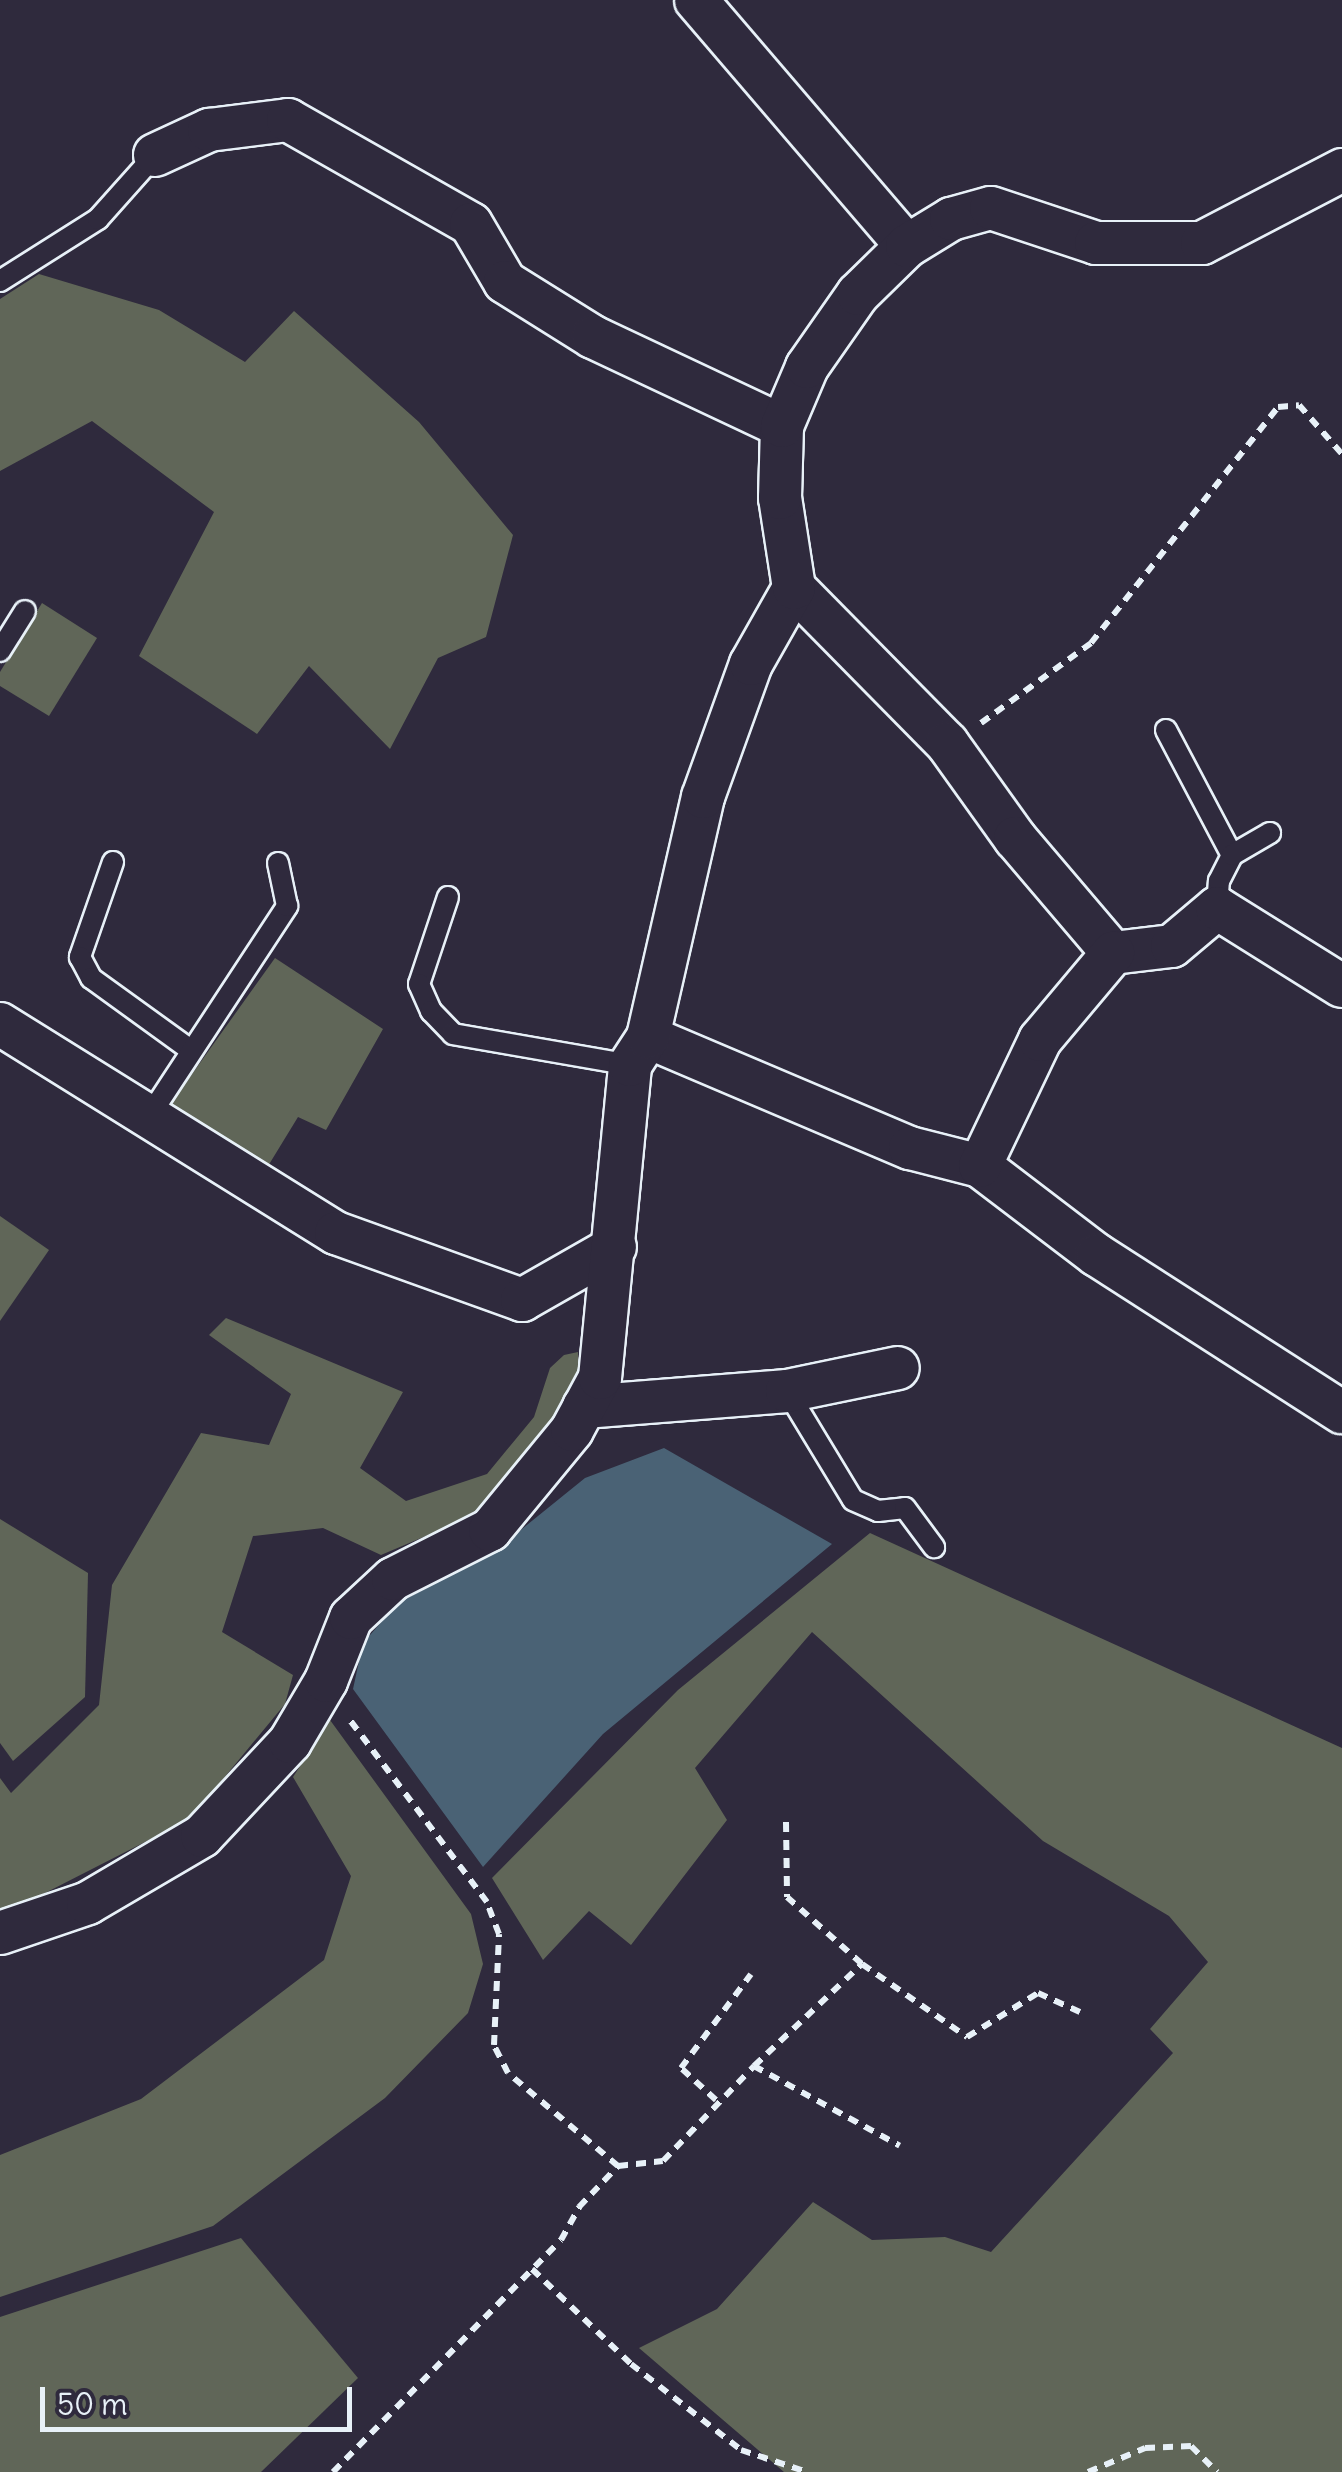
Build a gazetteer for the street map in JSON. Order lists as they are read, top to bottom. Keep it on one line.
{"scale_bar":"50 m"}
